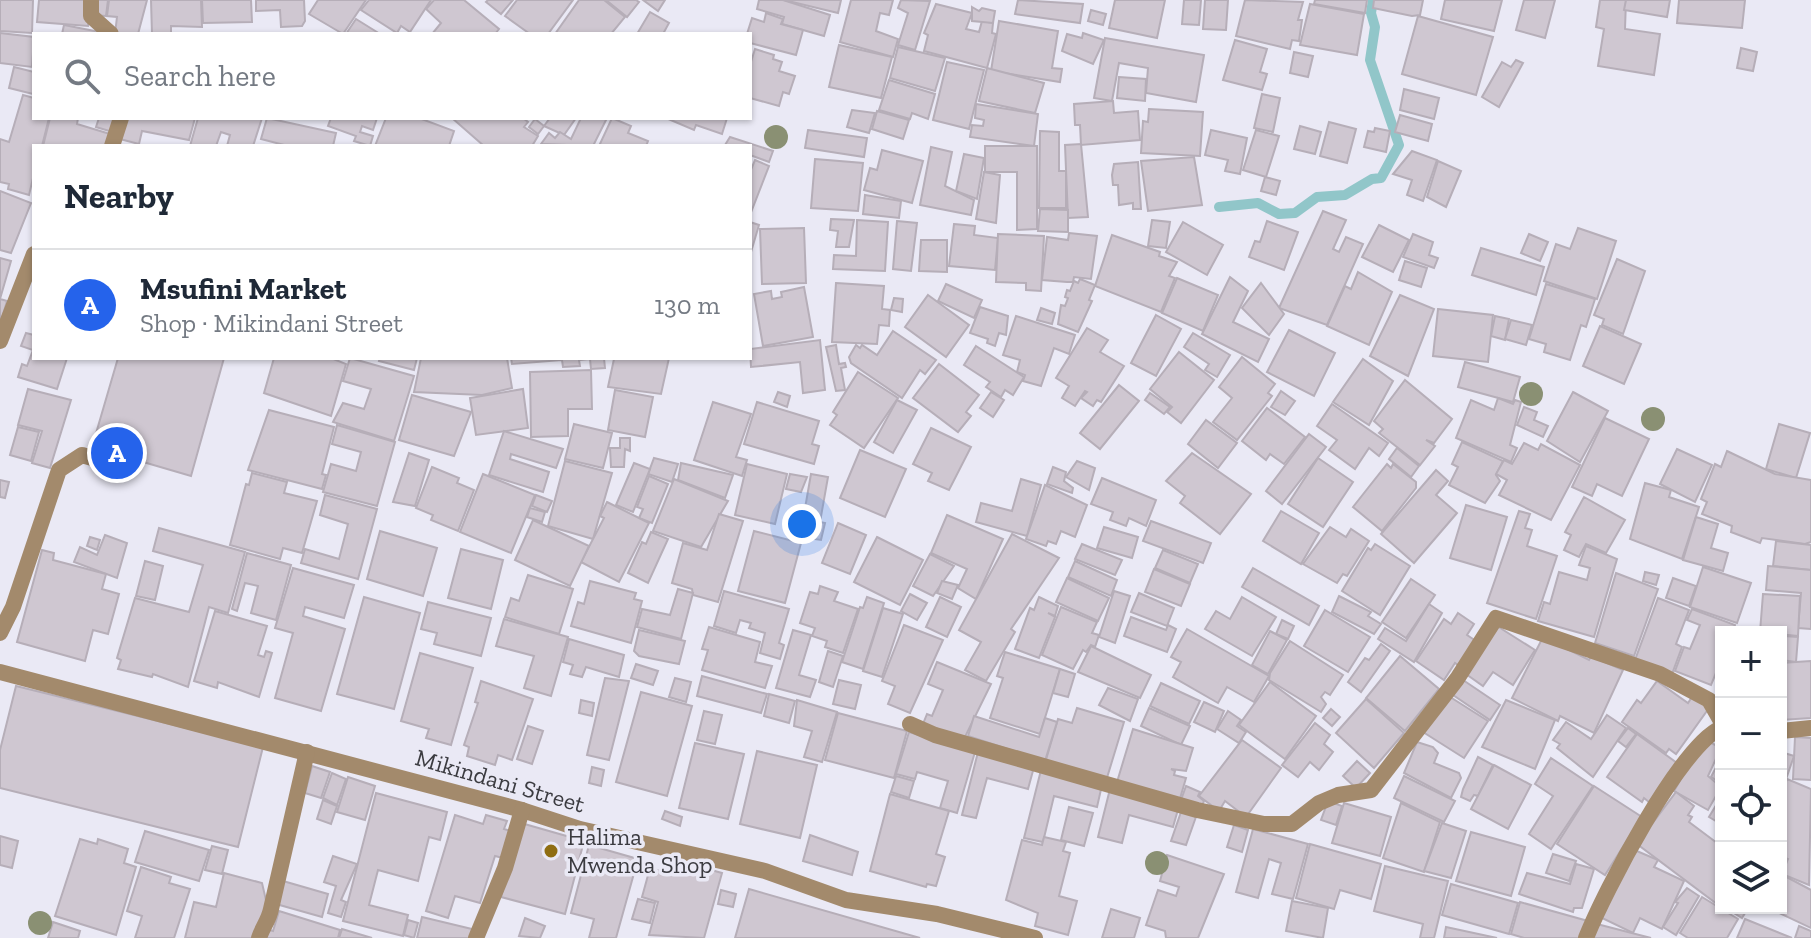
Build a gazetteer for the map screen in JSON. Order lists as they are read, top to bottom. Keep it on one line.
{"streets":{"street":["Mikindani Street"]},"places":["Halima Mwenda Shop"],"page":{"search":"Search here","heading":"Nearby","list":[{"mark":"A","name":"Msufini Market","note":"Shop · Mikindani Street","value":"130 m"}],"pins":"A","map_buttons":["+","−"]}}
